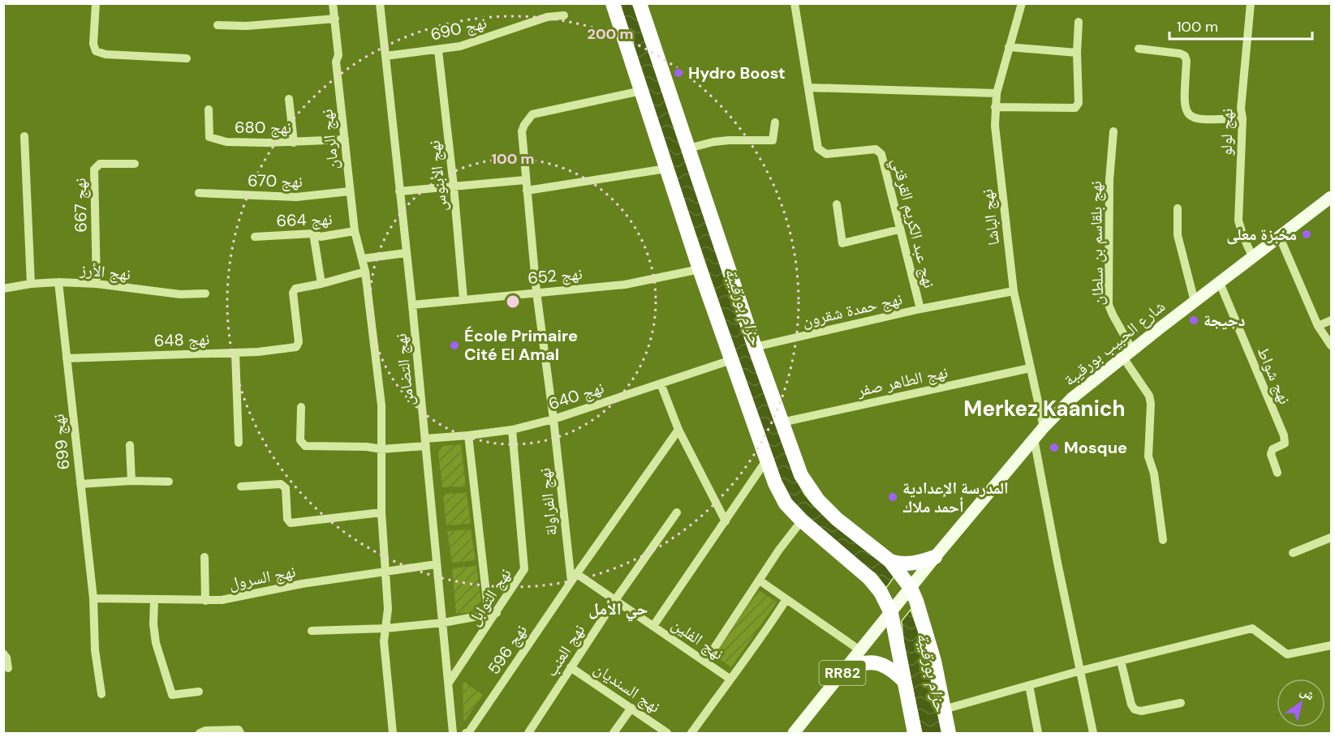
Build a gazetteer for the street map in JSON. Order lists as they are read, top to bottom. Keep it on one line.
{"streets":{"main road":["شارع الحبيب بورقيبة","RR82"],"street":["نهج 690","نهج 680","نهج لولو","نهج الرمان","نهج الأبنوس","نهج 670","نهج 667","نهج الباشا","نهج 664","نهج عبد الكريم القرقني","نهج بلقاسم بن سلطان","نهج الأرز","نهج 652","نهج حمدة شقرون","نهج 648","نهج التضامن","نهج شواط","نهج الطاهر صفر","نهج 640","نهج 699","نهج الفراولة","نهج السرول","نهج التوابل","نهج الفلين","نهج 596","نهج العنب","نهج السنديان"]},"crossings":[["نهج 690","نهج الأبنوس"],["نهج 690","نهج التضامن"],["نهج 680","نهج الرمان"],["نهج لولو","شارع الحبيب بورقيبة"],["نهج الرمان","نهج 670"],["نهج الرمان","نهج 664"],["نهج الرمان","نهج 640"],["نهج الرمان","نهج السرول"],["نهج الأبنوس","نهج 652"],["نهج 667","نهج الأرز"],["نهج الباشا","نهج حمدة شقرون"],["نهج الباشا","شارع الحبيب بورقيبة"],["نهج الباشا","نهج الطاهر صفر"],["نهج عبد الكريم القرقني","نهج حمدة شقرون"],["نهج بلقاسم بن سلطان","شارع الحبيب بورقيبة"],["نهج الأرز","نهج 699"],["نهج 652","نهج التضامن"],["نهج 652","نهج الفراولة"],["نهج 648","نهج 699"],["شارع الحبيب بورقيبة","نهج شواط"],["شارع الحبيب بورقيبة","RR82"],["نهج التضامن","نهج 640"],["نهج التضامن","نهج السرول"],["نهج التضامن","نهج التوابل"],["نهج 640","نهج الفراولة"],["نهج 640","نهج التوابل"],["نهج 699","نهج السرول"],["نهج الفراولة","نهج 596"],["نهج الفلين","نهج 596"],["نهج الفلين","نهج العنب"],["نهج العنب","نهج السنديان"]],"districts":["Merkez Kaanich","حي الأمل"],"water":["حزام بورقيبة"],"places":["Hydro Boost","مخبزة معلى","دجيجة","École Primaire Cité El Amal","Mosque","المدرسة الإعدادية أحمد ملاك"],"scale_bar":"100 m","north":"top right","rings":["200 m","100 m"]}
